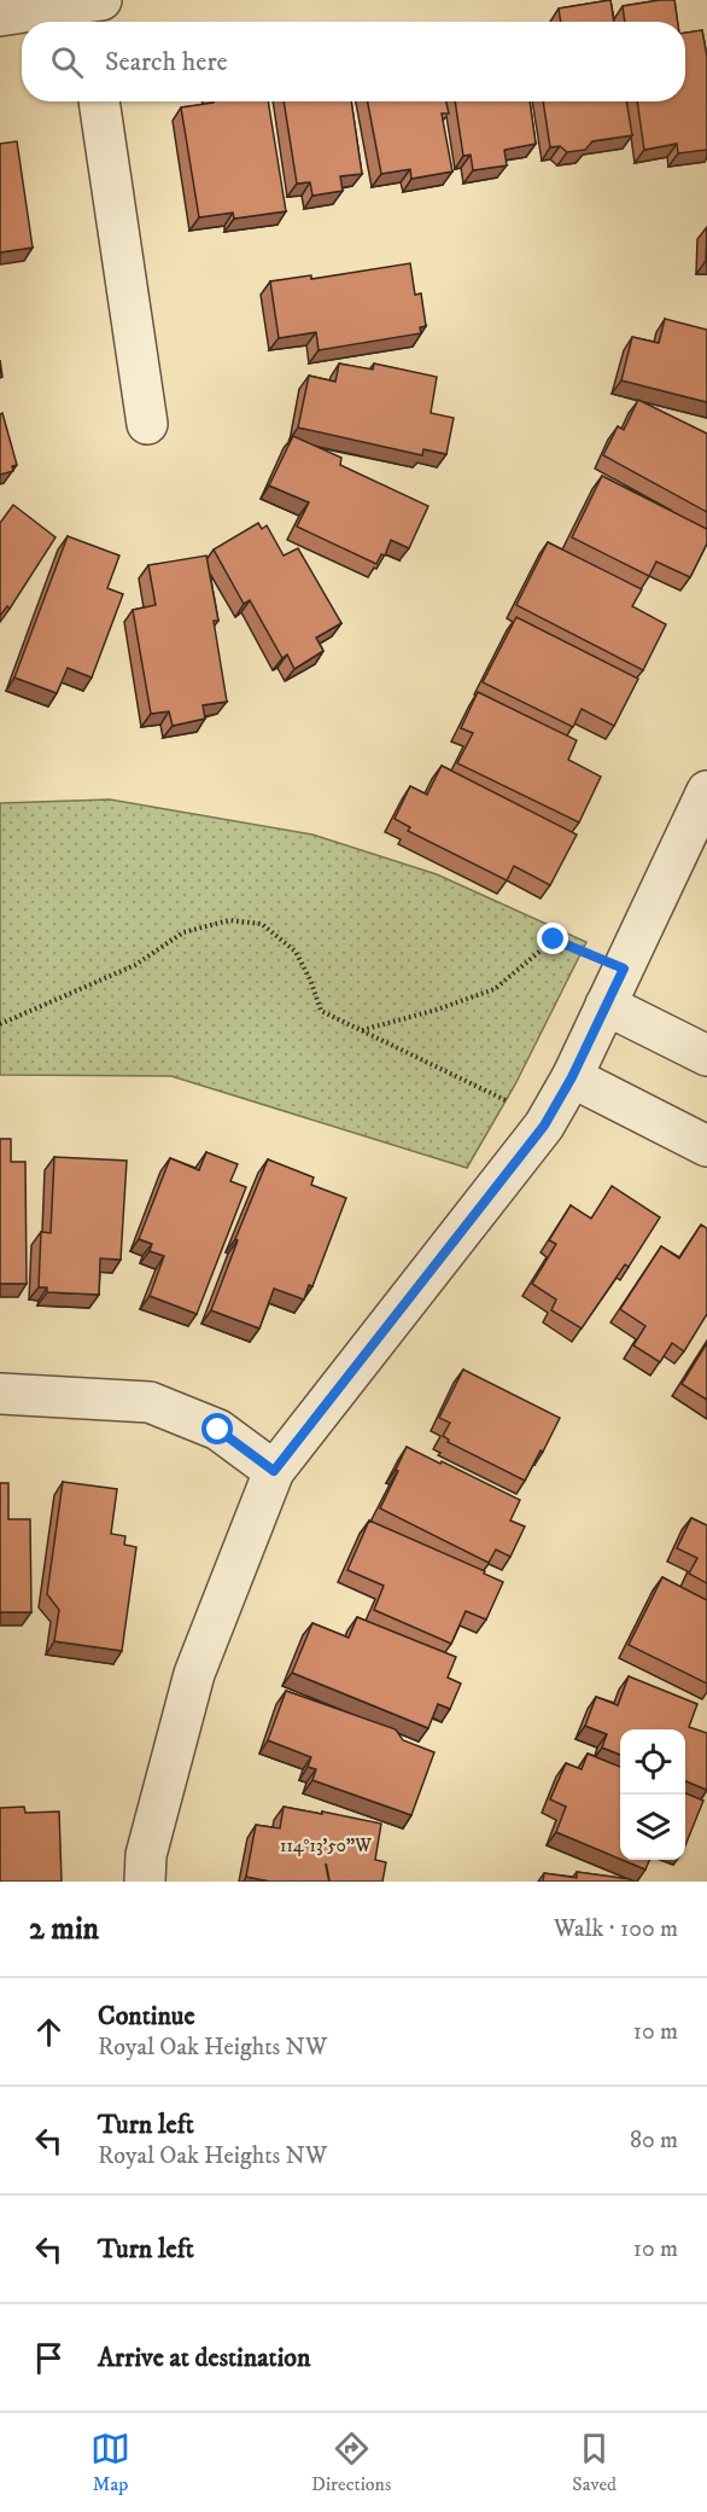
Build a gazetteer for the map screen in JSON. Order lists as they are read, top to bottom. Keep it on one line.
{"page":{"search":"Search here","heading":["2 min","Walk · 100 m"],"list":[["Continue","Royal Oak Heights NW","10 m"],["Turn left","Royal Oak Heights NW","80 m"],["Turn left","10 m"],"Arrive at destination"],"nav":["Map","Directions","Saved"]},"coordinates":["114°13'50\"W"]}
